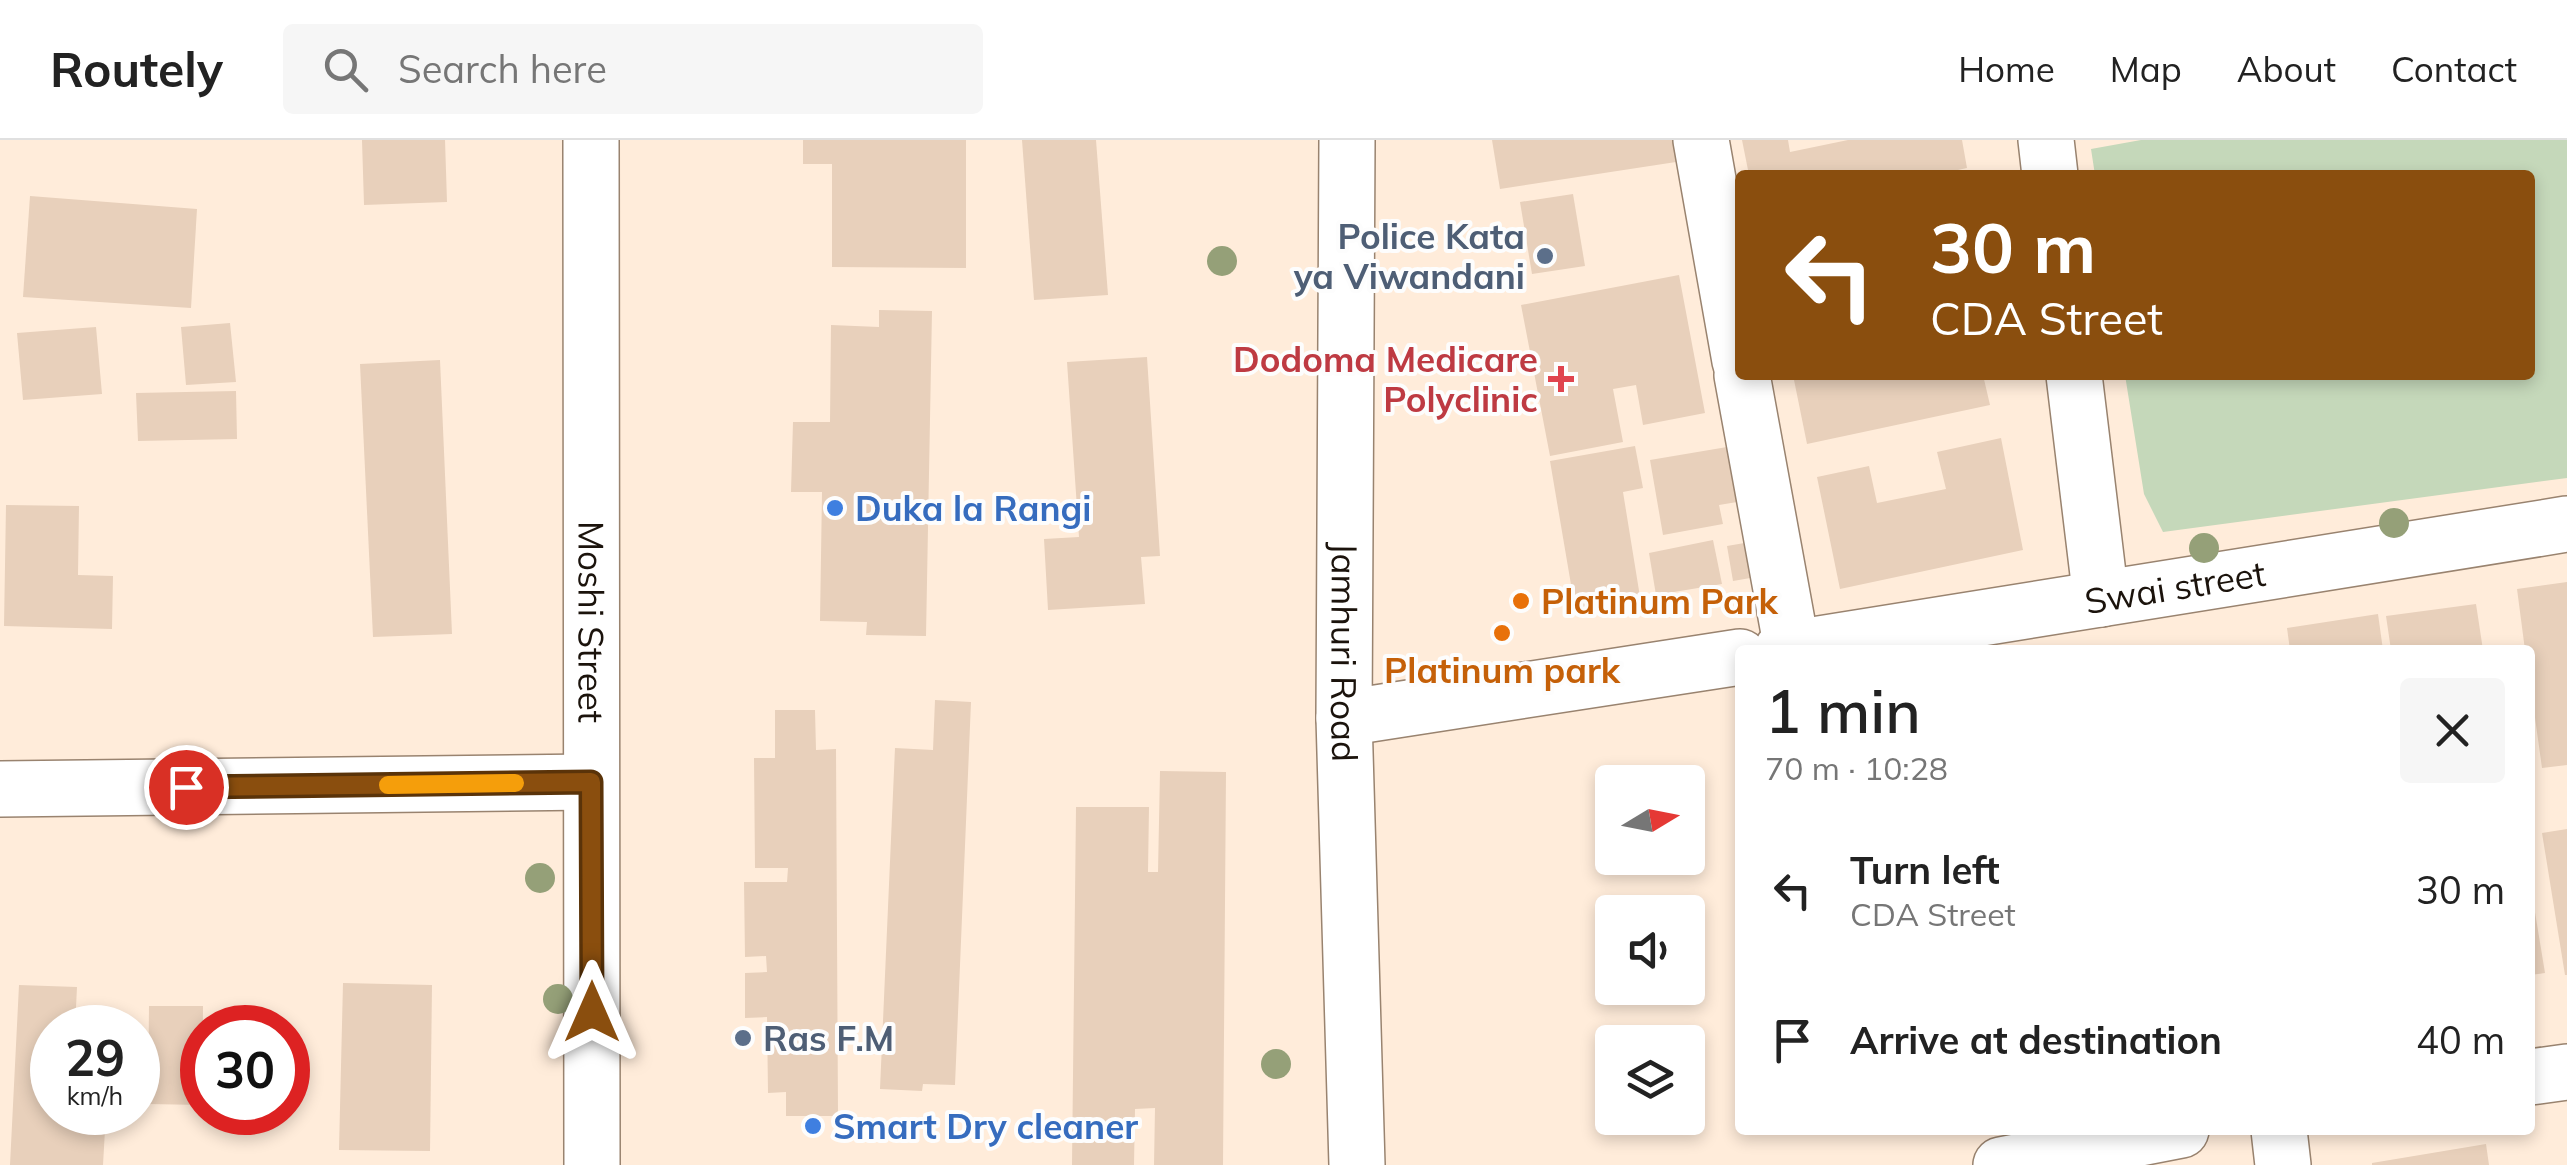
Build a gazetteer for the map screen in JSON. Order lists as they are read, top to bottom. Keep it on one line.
{"streets":{"street":["Swai street","Moshi Street","Jamhuri Road"]},"crossings":[["Swai street","Jamhuri Road"]],"places":{"other":["Police Kata ya Viwandani","Duka la Rangi","Platinum Park","Platinum park","Ras F.M","Smart Dry cleaner"],"health":["Dodoma Medicare Polyclinic"]},"north":"right","page":{"header":"Routely","search":"Search here","nav":["Home","Map","About","Contact"],"turn":["30 m","CDA Street"],"heading":["1 min","70 m · 10:28"],"list":[{"name":"Turn left","note":"CDA Street","value":"30 m"},{"name":"Arrive at destination","value":"40 m"}],"speed":"29 km/h","limit":"30"}}
